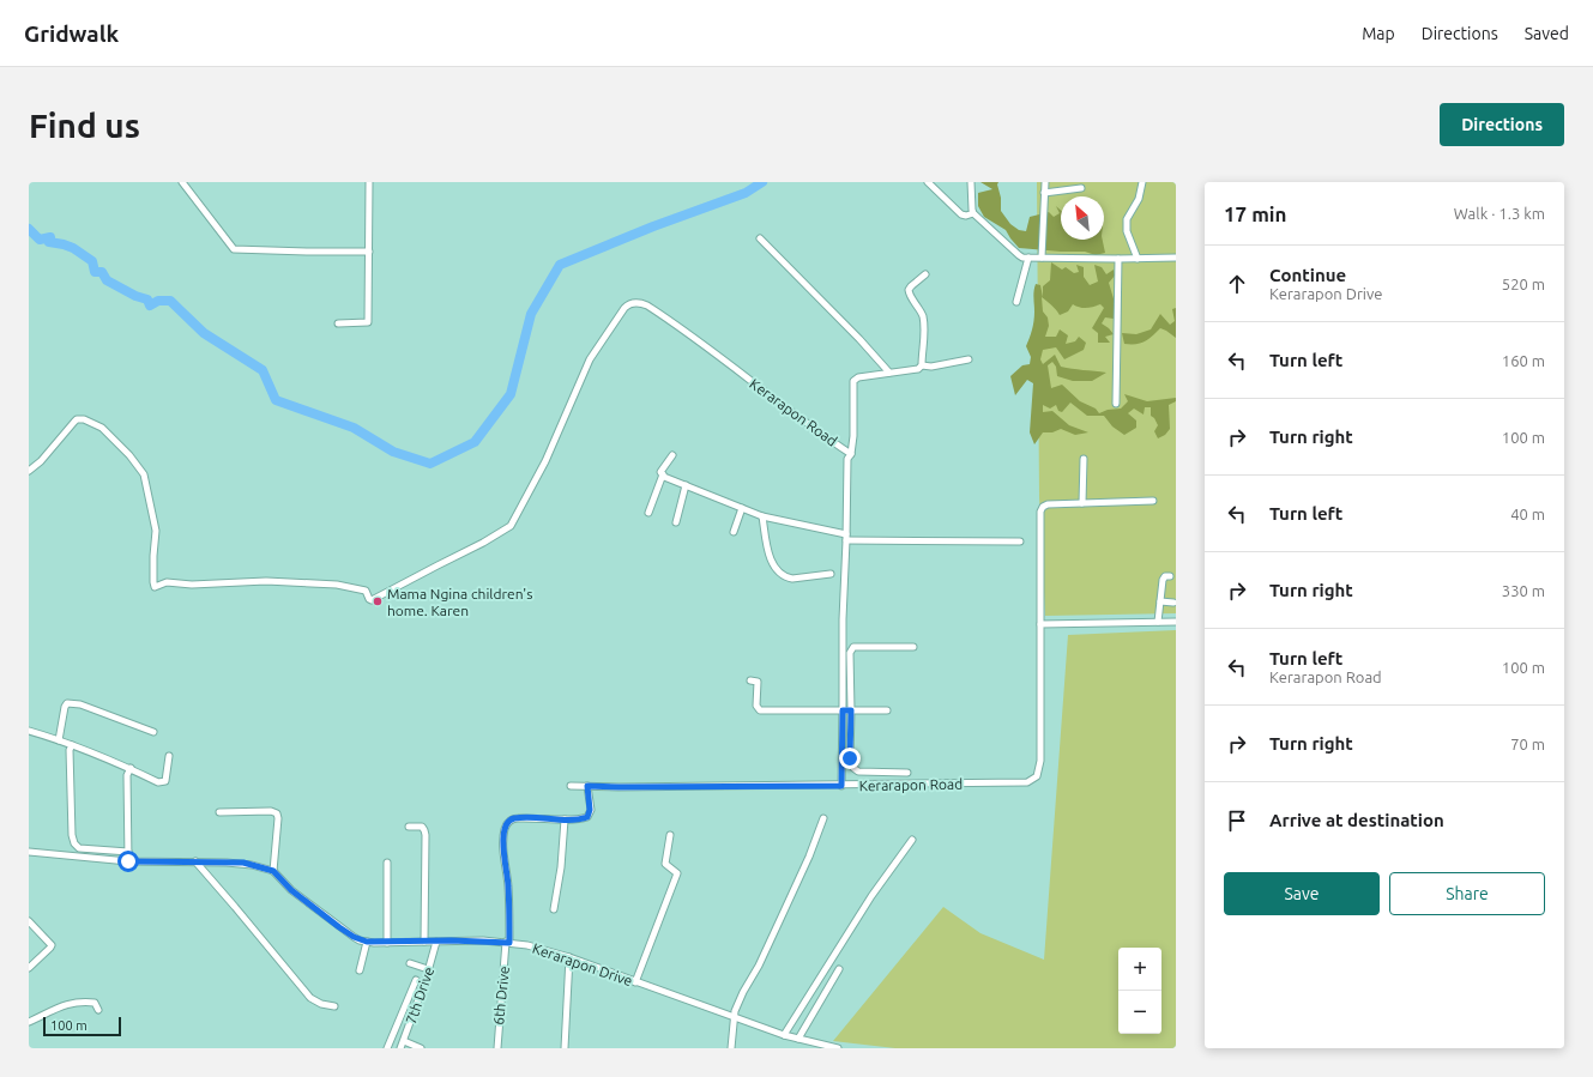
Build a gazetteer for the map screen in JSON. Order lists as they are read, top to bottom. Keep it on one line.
{"streets":{"street":["Kerarapon Road","Kerarapon Drive","7th Drive","6th Drive"]},"crossings":[["Kerarapon Drive","7th Drive"],["Kerarapon Drive","6th Drive"]],"places":["Mama Ngina children's home. Karen"],"scale_bar":"100 m","north":"top left","page":{"header":"Gridwalk","nav":["Map","Directions","Saved"],"buttons":["Directions",["Save","Share"]],"title":"Find us","heading":["17 min","Walk · 1.3 km"],"list":[["Continue","Kerarapon Drive","520 m"],["Turn left","160 m"],["Turn right","100 m"],["Turn left","40 m"],["Turn right","330 m"],["Turn left","Kerarapon Road","100 m"],["Turn right","70 m"],"Arrive at destination"],"map_buttons":["+","−"],"scale":"100 m"}}
